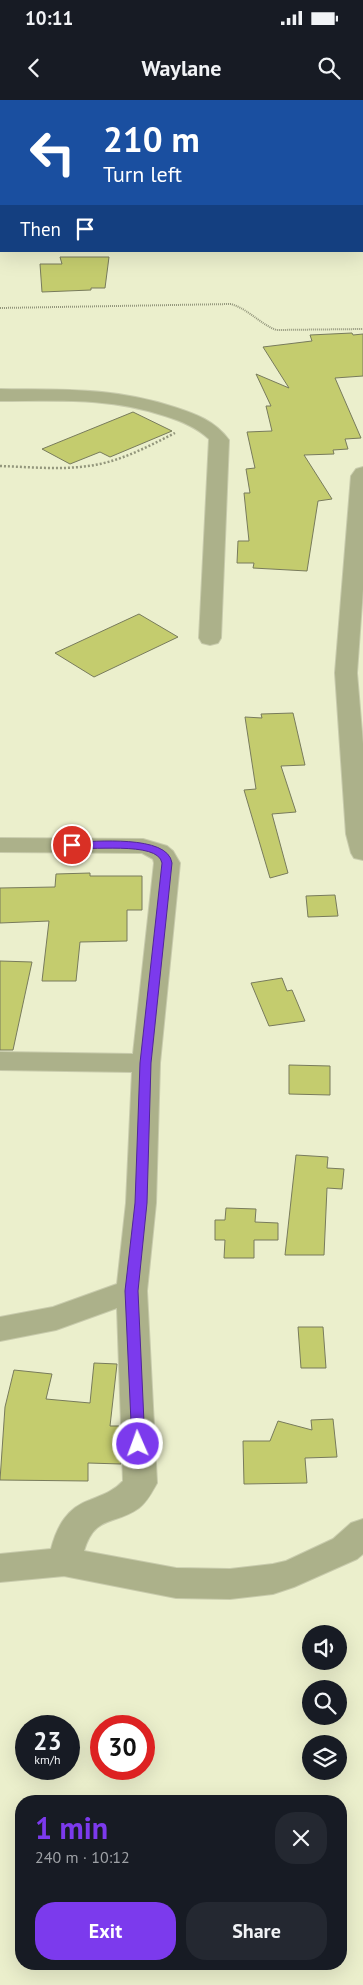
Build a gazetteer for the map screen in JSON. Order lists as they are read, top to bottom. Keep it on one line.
{"page":{"status":"10:11","header":"Waylane","turn":["210 m","Turn left"],"then":"Then","speed":"23 km/h","limit":"30","heading":["1 min","240 m · 10:12"],"buttons":["Exit","Share"]}}
